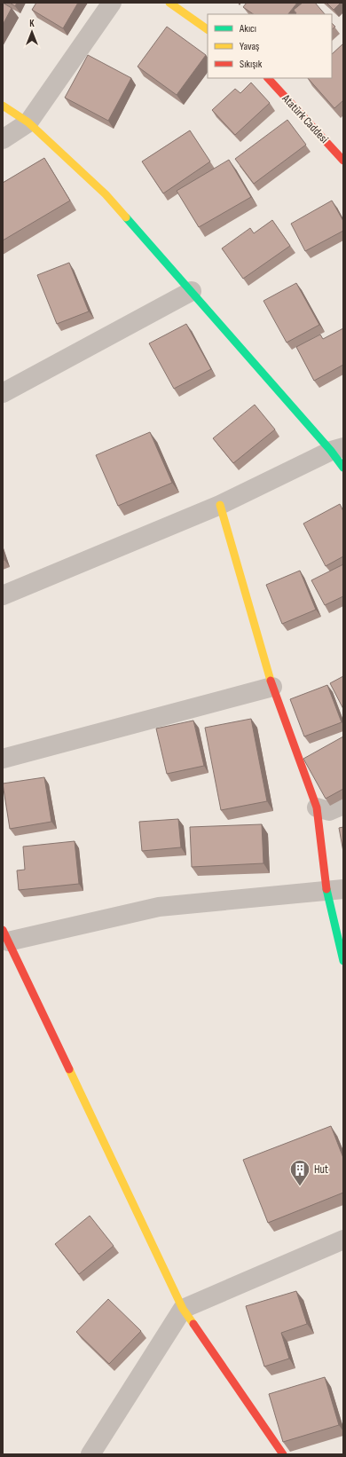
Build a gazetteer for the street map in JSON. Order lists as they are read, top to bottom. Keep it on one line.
{"streets":{"street":["Atatürk Caddesi"]},"places":{"building":["Hut"]},"legend":["Akıcı","Yavaş","Sıkışık"],"north":"top"}
